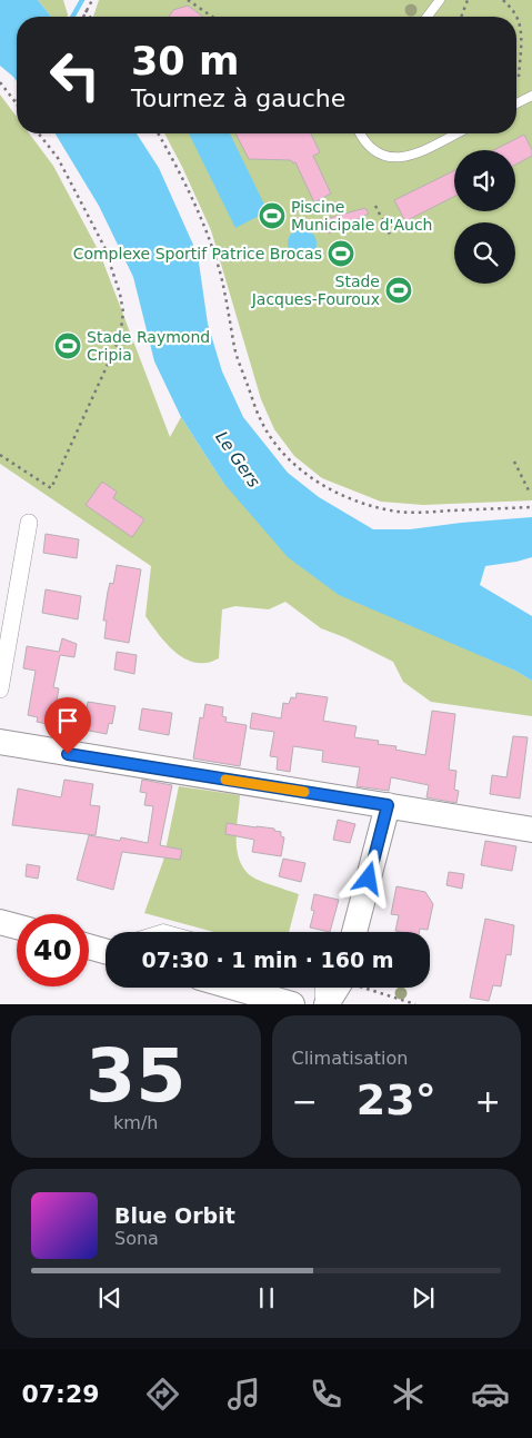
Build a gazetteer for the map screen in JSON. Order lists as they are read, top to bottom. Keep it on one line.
{"water":["Le Gers"],"places":{"sports":["Piscine Municipale d'Auch","Complexe Sportif Patrice Brocas","Stade Jacques-Fouroux","Stade Raymond Cripia"]},"page":{"turn":["30 m","Tournez à gauche"],"limit":"40","trip":"07:30 · 1 min · 160 m","tile":[["35","km/h"],"Climatisation"],"heat":["−","23°","+"],"song":["Blue Orbit","Sona"],"tabs":"07:29"}}
